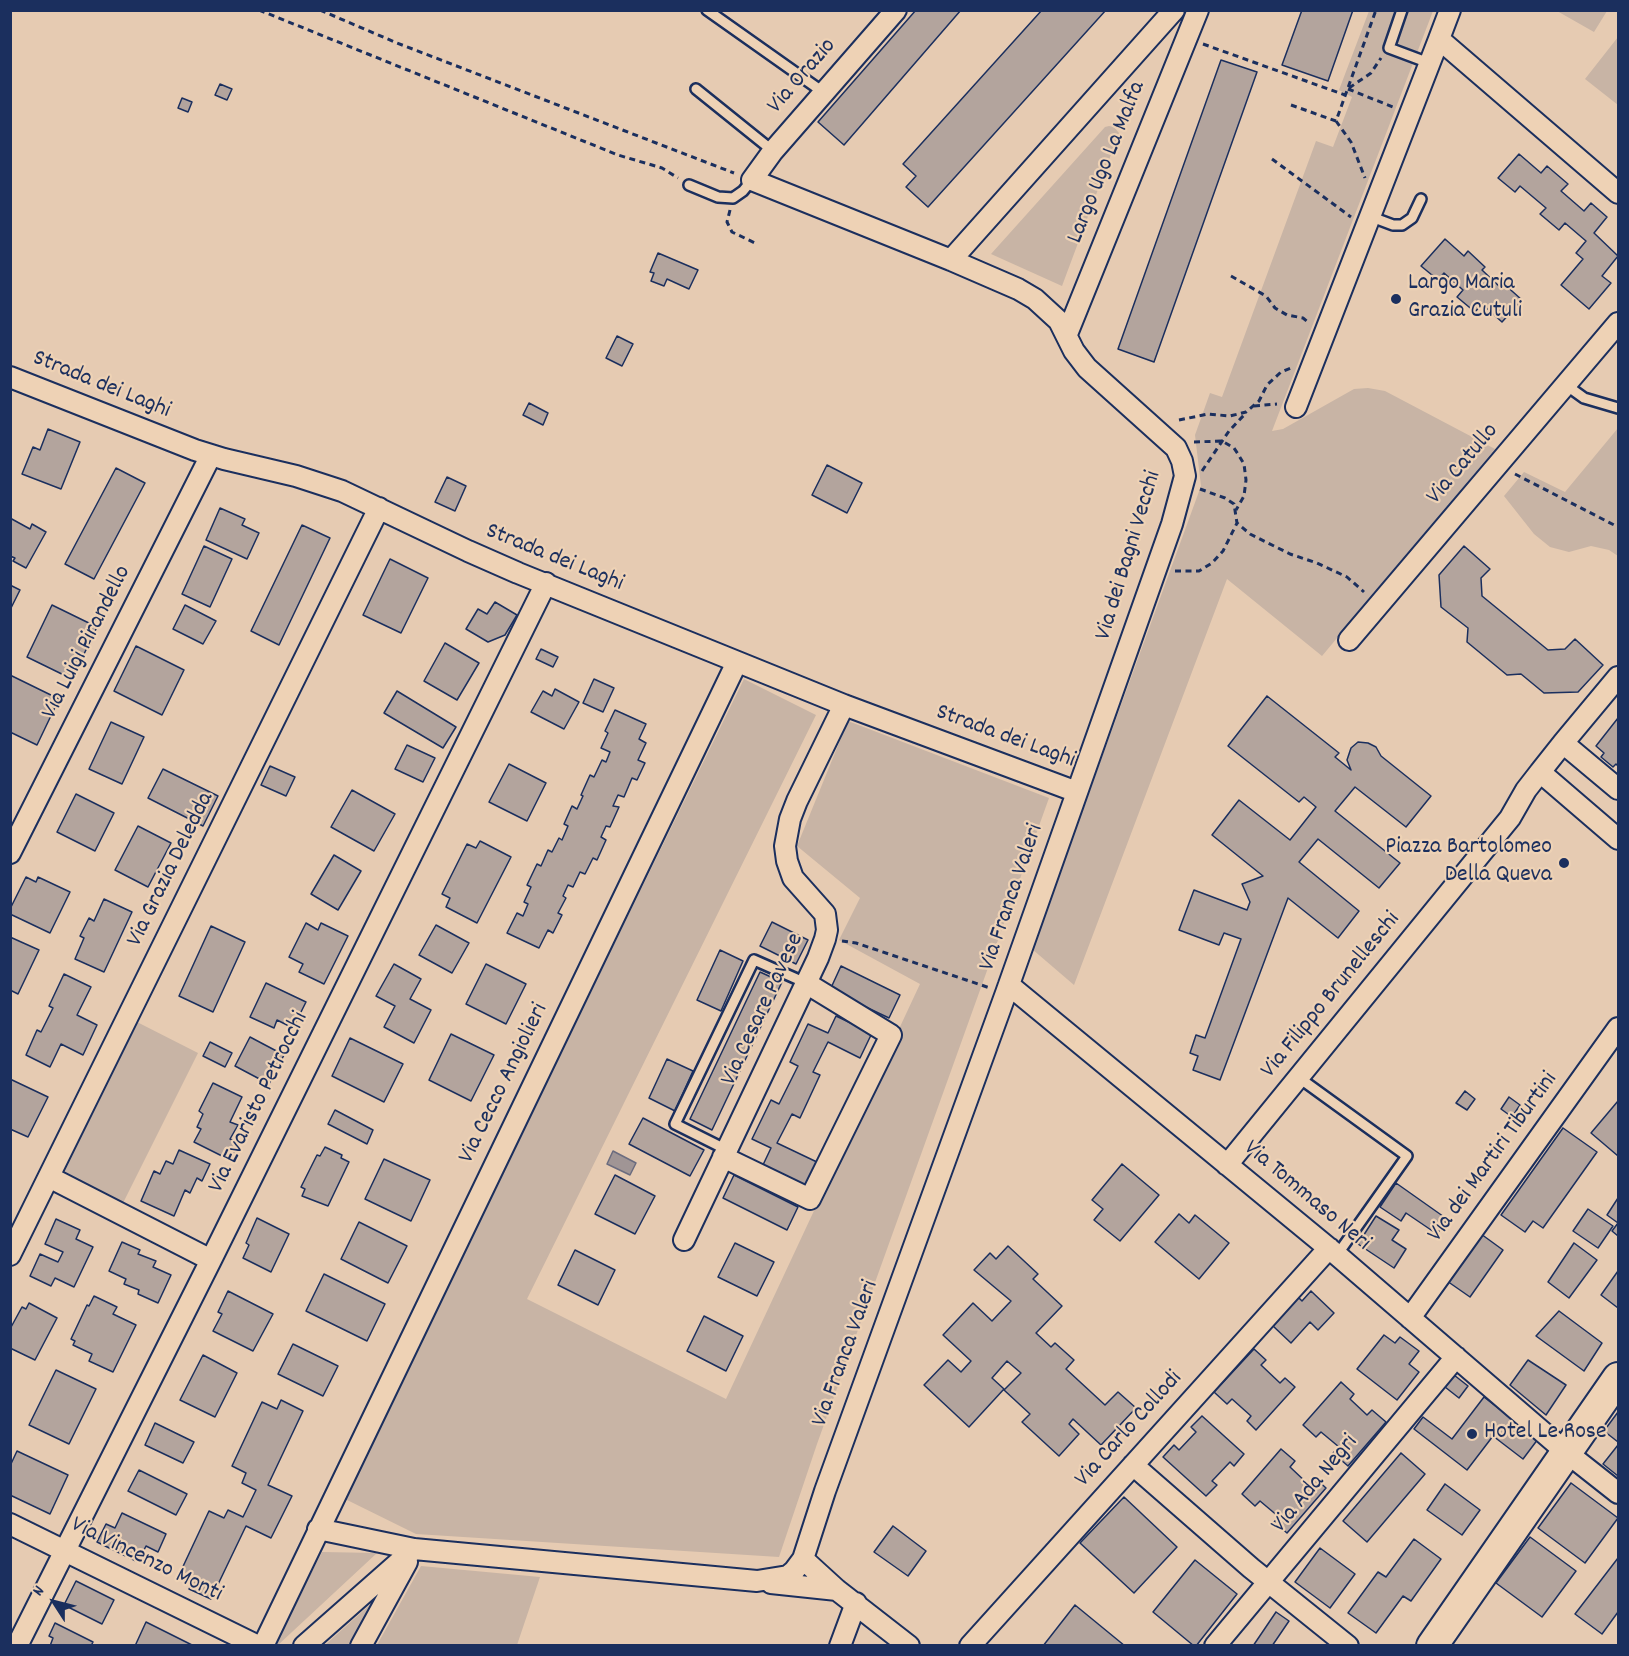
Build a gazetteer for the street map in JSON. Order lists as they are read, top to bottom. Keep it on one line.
{"streets":{"street":["Via Orazio","Largo Ugo La Malfa","Strada dei Laghi","Via Catullo","Via dei Bagni Vecchi","Via Luigi Pirandello","Via Grazia Deledda","Via Franca Valeri","Via Filippo Brunelleschi","Via Cesare Pavese","Via Cecco Angiolieri","Via Evaristo Petrocchi","Via dei Martiri Tiburtini","Via Tommaso Neri","Via Carlo Collodi","Via Ada Negri","Via Vincenzo Monti"]},"crossings":[["Via Orazio","Via dei Bagni Vecchi"],["Largo Ugo La Malfa","Via dei Bagni Vecchi"],["Strada dei Laghi","Via dei Bagni Vecchi"],["Strada dei Laghi","Via Luigi Pirandello"],["Strada dei Laghi","Via Grazia Deledda"],["Strada dei Laghi","Via Franca Valeri"],["Strada dei Laghi","Via Cesare Pavese"],["Strada dei Laghi","Via Cecco Angiolieri"],["Strada dei Laghi","Via Evaristo Petrocchi"],["Via dei Bagni Vecchi","Via Franca Valeri"],["Via Franca Valeri","Via Tommaso Neri"],["Via Filippo Brunelleschi","Via Tommaso Neri"],["Via Evaristo Petrocchi","Via Vincenzo Monti"],["Via dei Martiri Tiburtini","Via Tommaso Neri"],["Via Tommaso Neri","Via Carlo Collodi"],["Via Tommaso Neri","Via Ada Negri"]],"places":["Largo Maria Grazia Cutuli","Piazza Bartolomeo Della Queva","Hotel Le Rose"],"north":"top left"}
